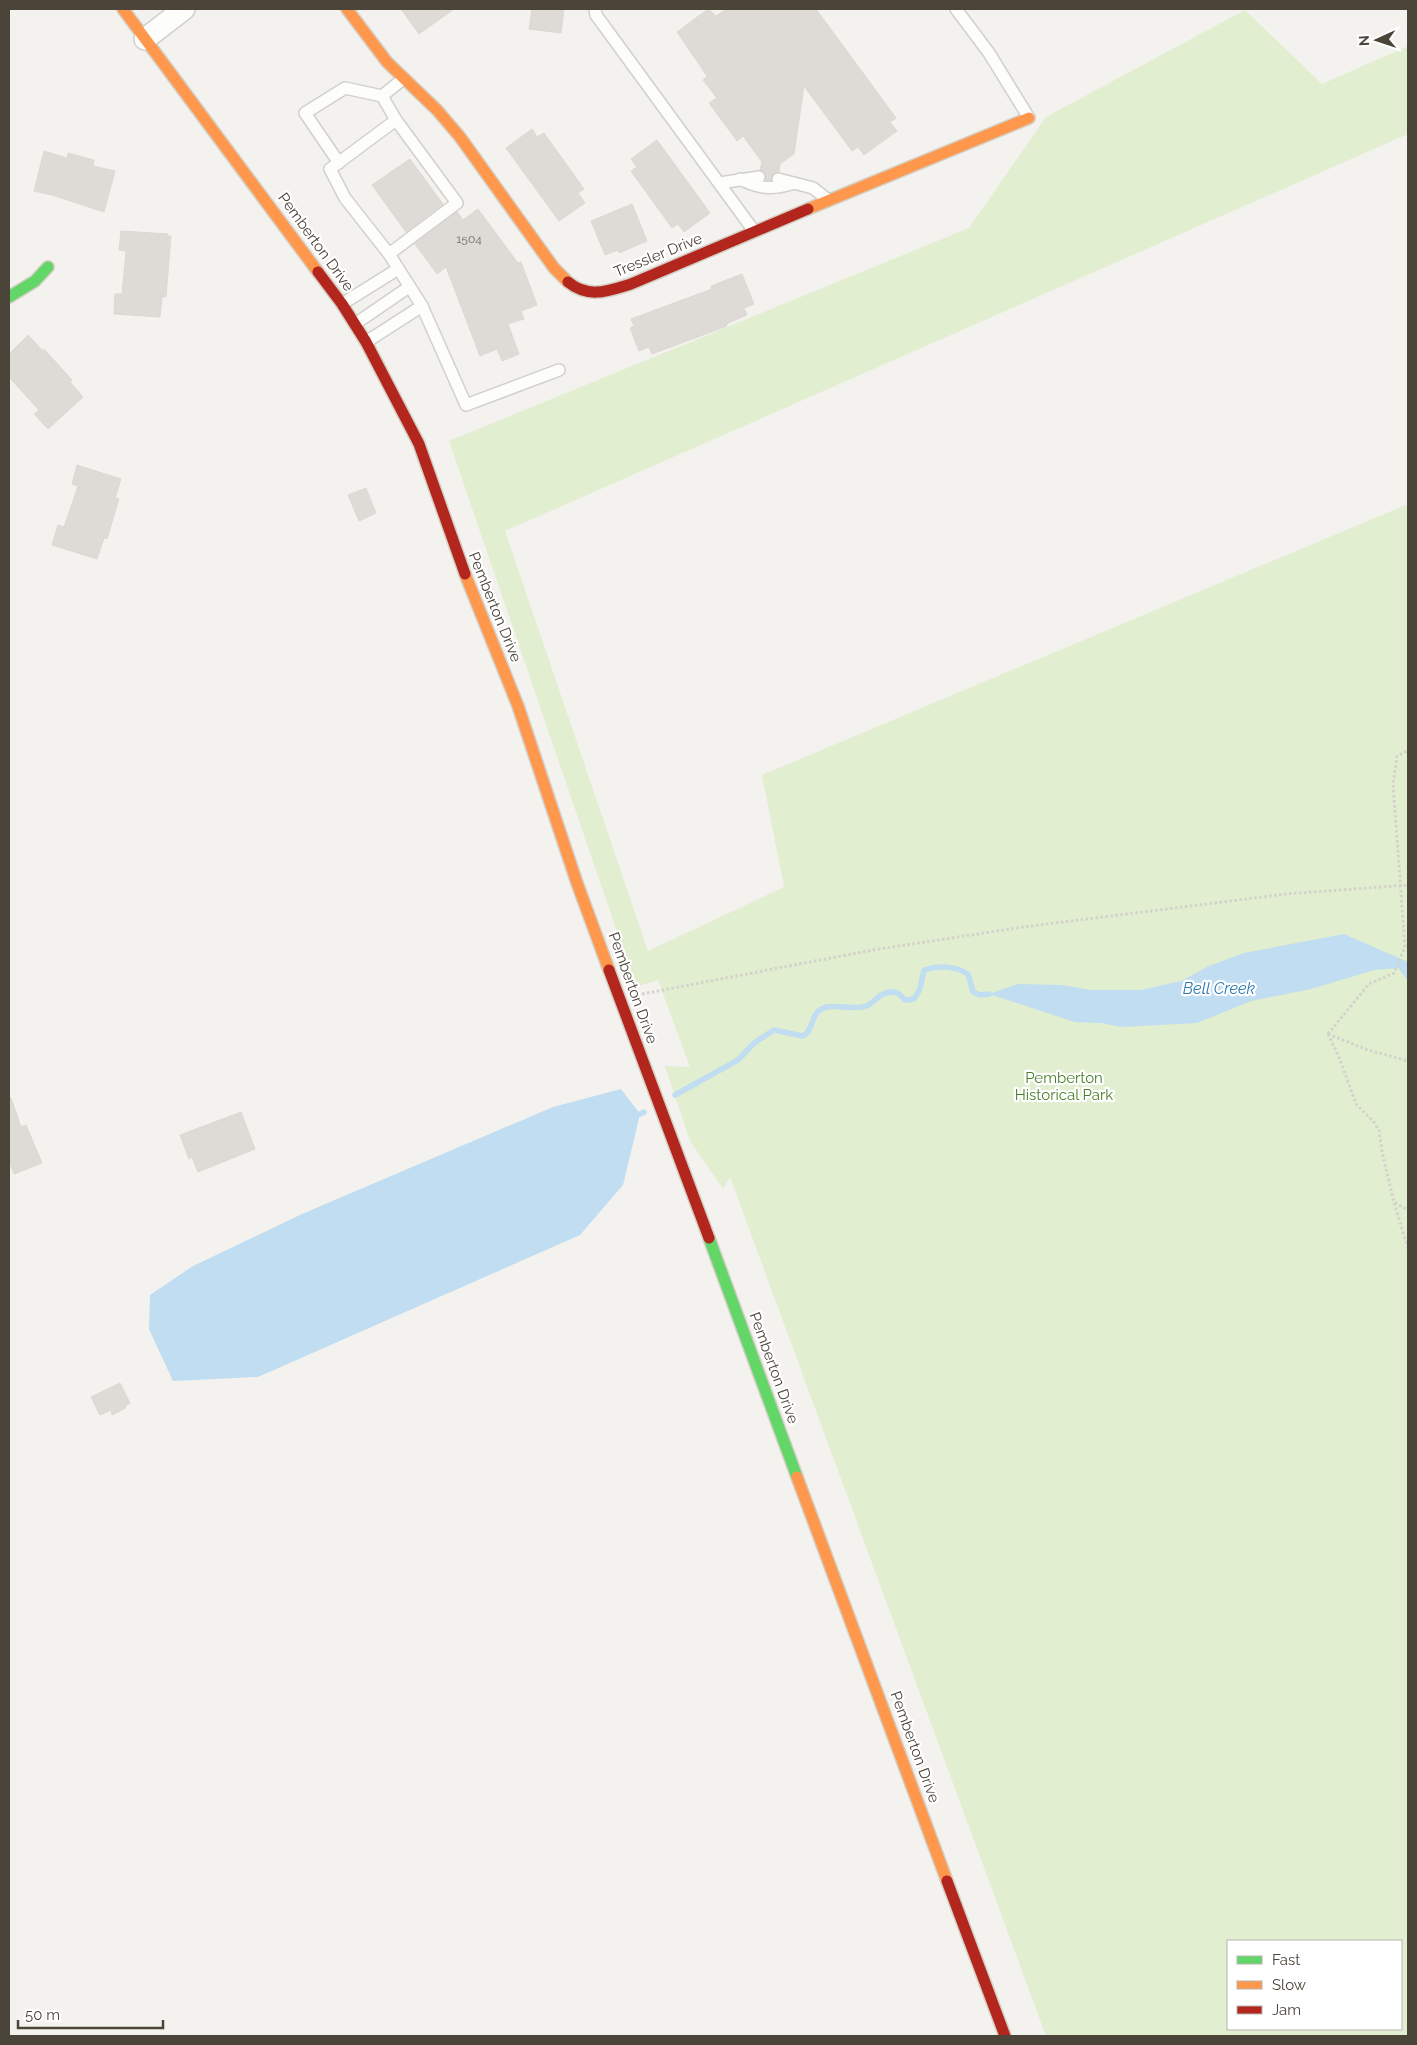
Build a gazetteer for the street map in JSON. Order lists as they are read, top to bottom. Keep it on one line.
{"streets":{"street":["Pemberton Drive","Tressler Drive"]},"water":["Bell Creek"],"parks":["Pemberton Historical Park"],"house_numbers":["1504"],"legend":["Fast","Slow","Jam"],"scale_bar":"50 m","north":"left"}
